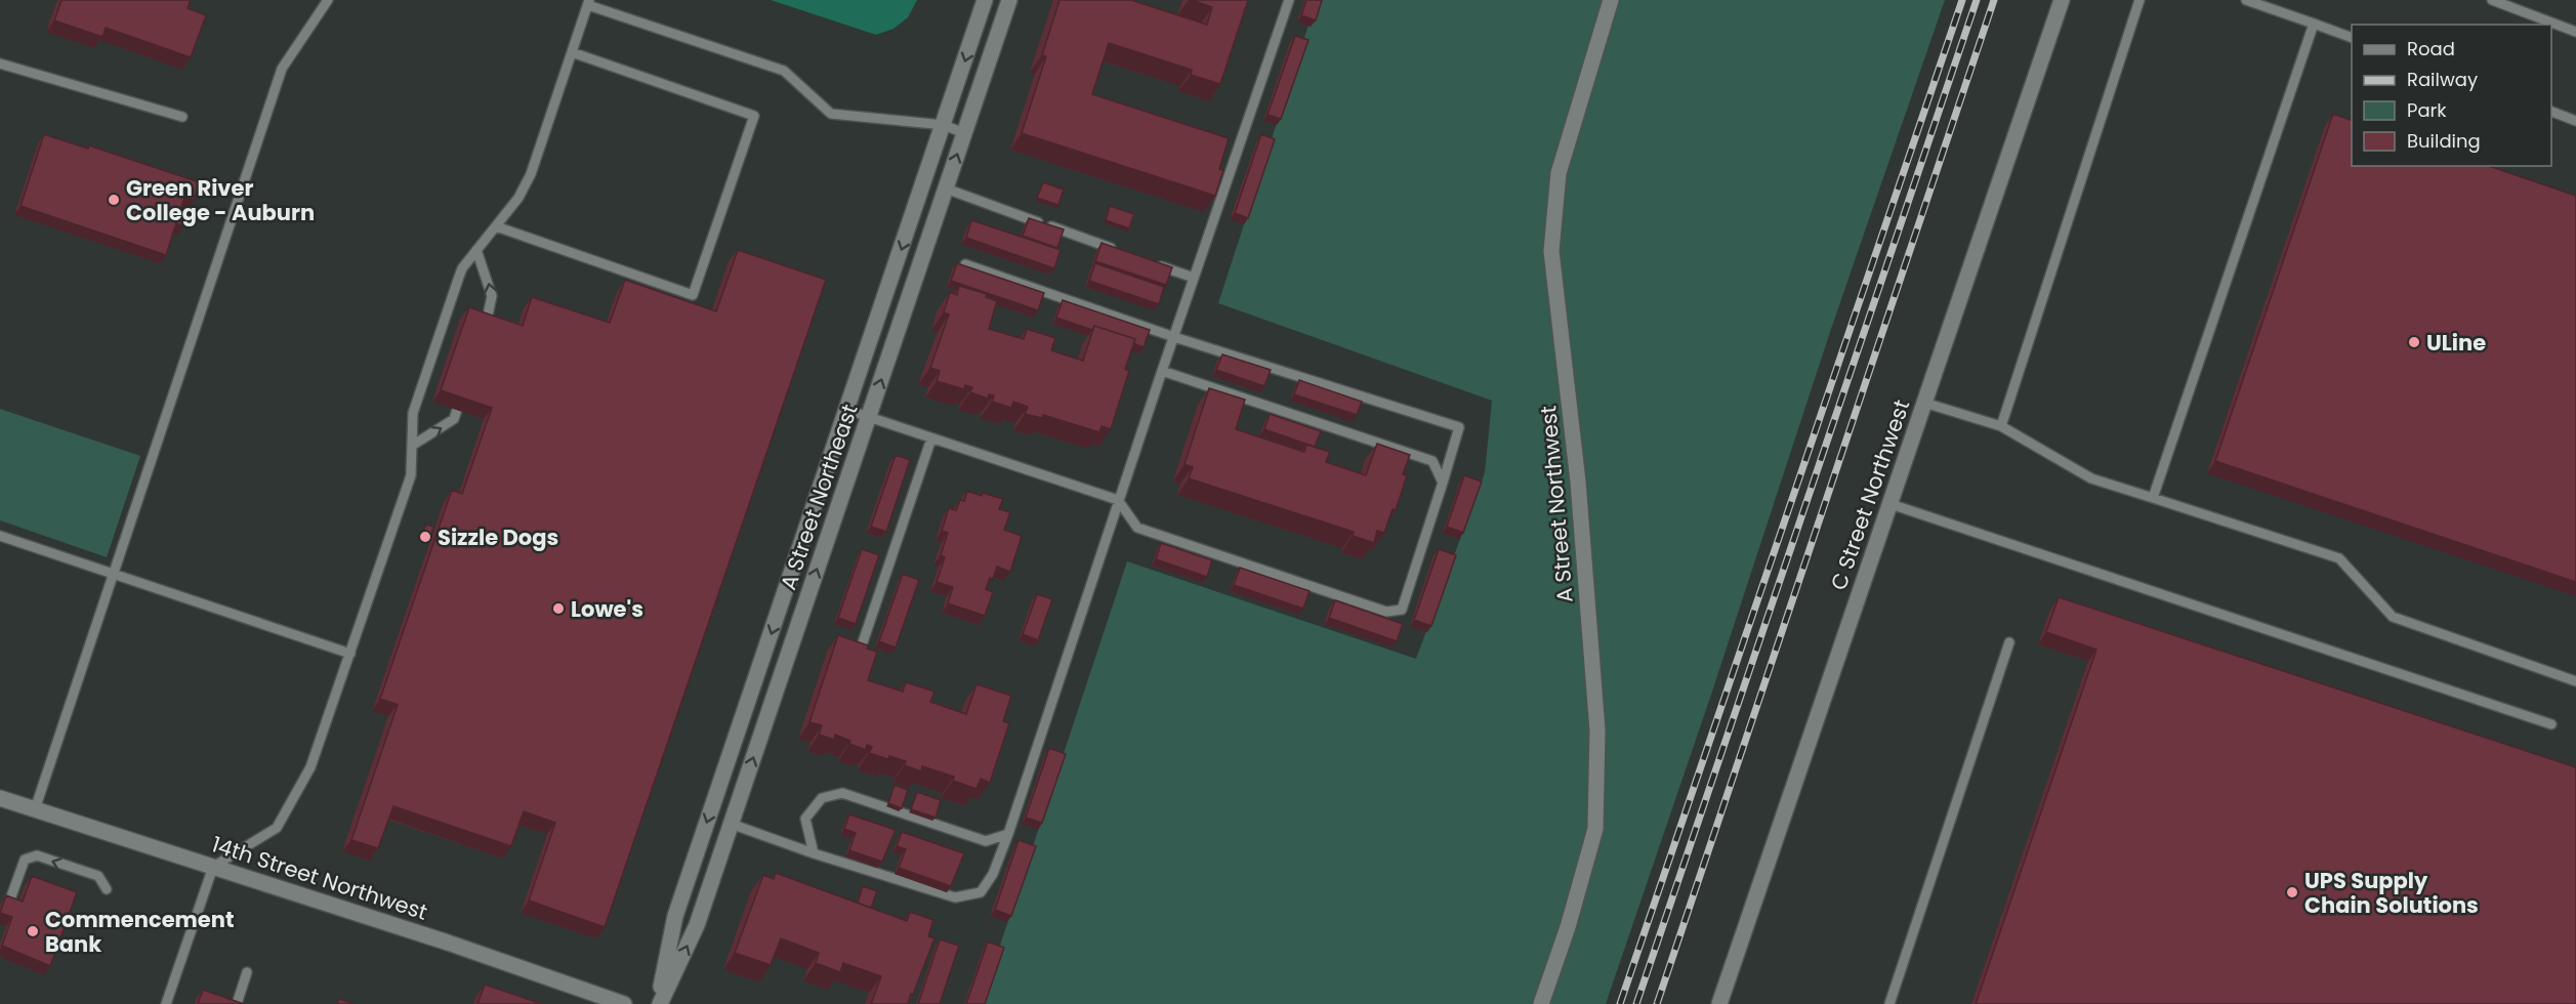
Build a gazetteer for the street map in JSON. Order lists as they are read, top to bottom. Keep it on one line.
{"streets":{"street":["C Street Northwest","A Street Northeast","A Street Northwest","14th Street Northwest"]},"places":["Green River College - Auburn","ULine","Sizzle Dogs","Lowe's","UPS Supply Chain Solutions","Commencement Bank"],"legend":["Road","Railway","Park","Building"]}
